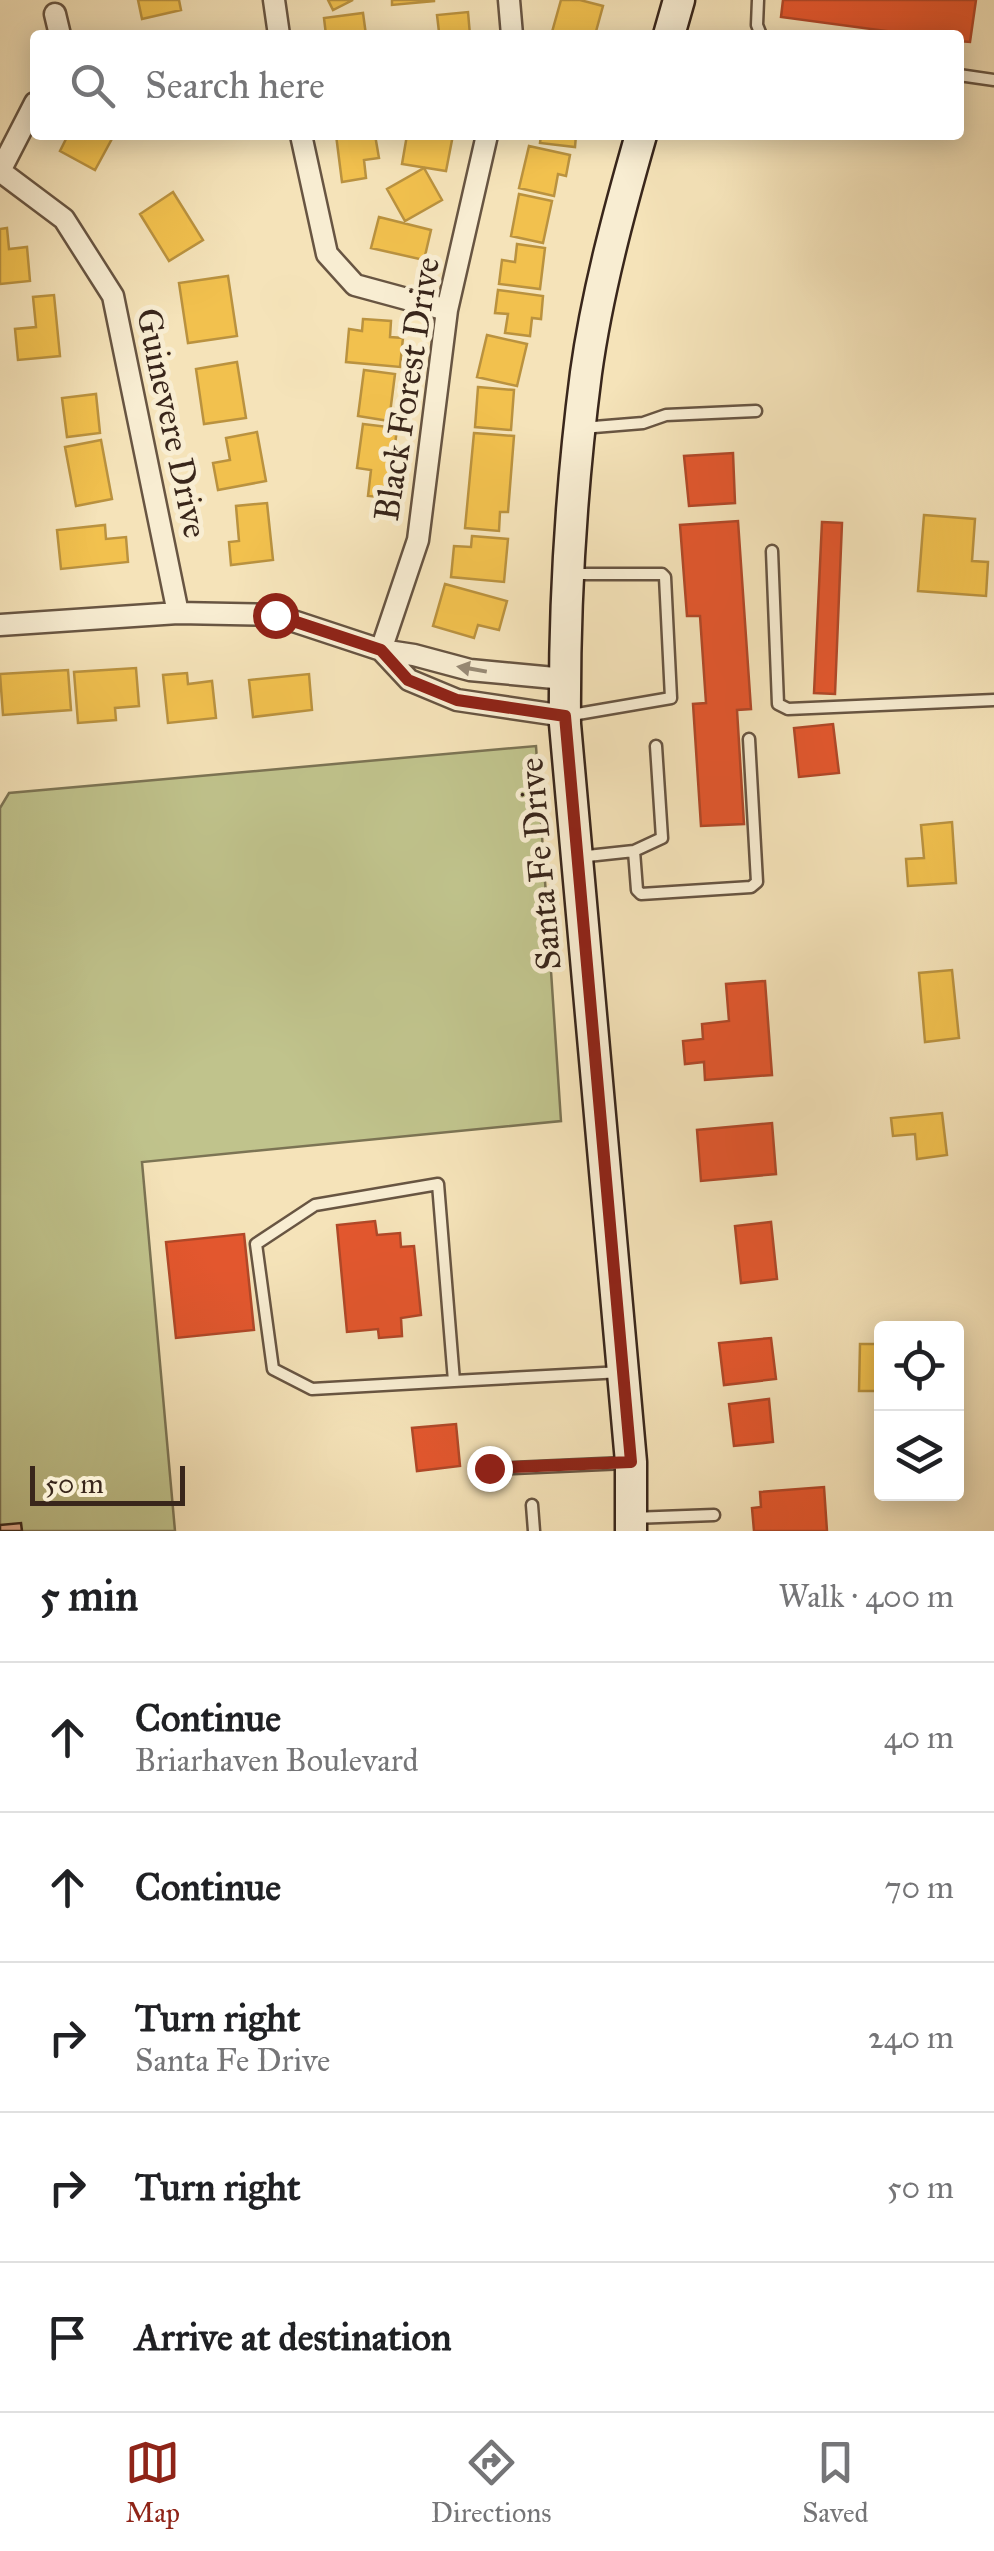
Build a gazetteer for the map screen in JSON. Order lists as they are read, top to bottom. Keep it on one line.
{"streets":{"main road":["Santa Fe Drive"],"street":["Black Forest Drive","Guinevere Drive"]},"scale_bar":"50 m","page":{"search":"Search here","scale":"50 m","heading":["5 min","Walk · 400 m"],"list":[["Continue","Briarhaven Boulevard","40 m"],["Continue","70 m"],["Turn right","Santa Fe Drive","240 m"],["Turn right","50 m"],"Arrive at destination"],"nav":["Map","Directions","Saved"]}}
